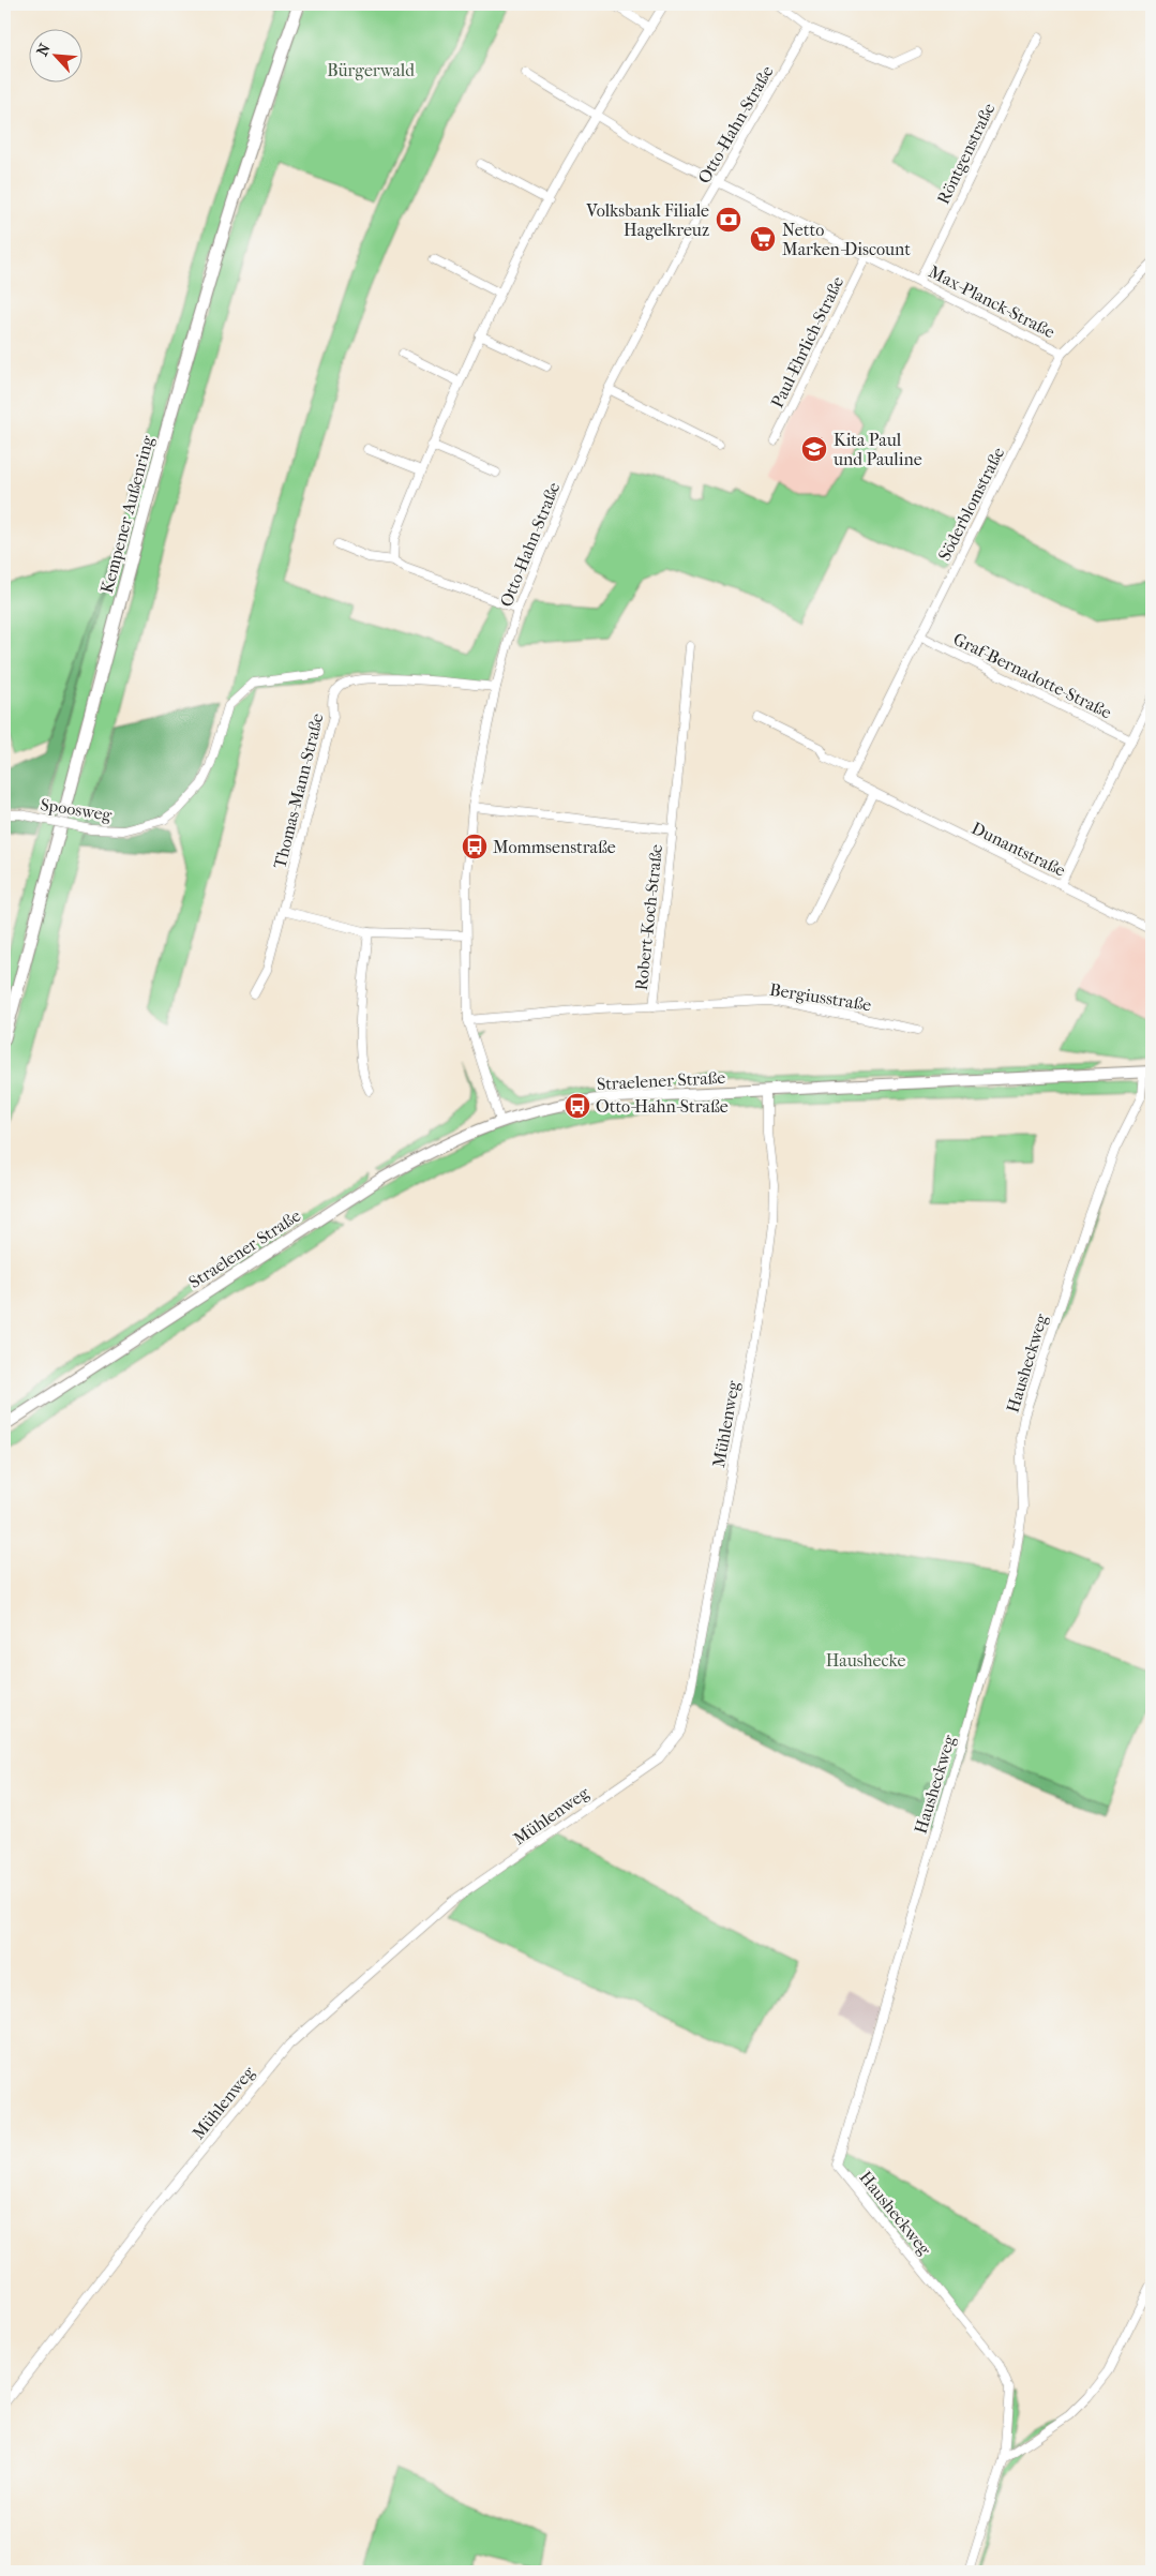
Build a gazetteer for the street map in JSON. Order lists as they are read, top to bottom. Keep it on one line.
{"streets":{"main road":["Kempener Außenring"],"street":["Otto-Hahn-Straße","Röntgenstraße","Max-Planck-Straße","Paul-Ehrlich-Straße","Söderblomstraße","Graf-Bernadotte-Straße","Thomas-Mann-Straße","Spoosweg","Dunantstraße","Robert-Koch-Straße","Bergiusstraße","Straelener Straße","Hausheckweg","Mühlenweg"]},"crossings":[["Otto-Hahn-Straße","Max-Planck-Straße"],["Otto-Hahn-Straße","Thomas-Mann-Straße"],["Otto-Hahn-Straße","Robert-Koch-Straße"],["Otto-Hahn-Straße","Straelener Straße"],["Röntgenstraße","Max-Planck-Straße"],["Max-Planck-Straße","Paul-Ehrlich-Straße"],["Max-Planck-Straße","Söderblomstraße"],["Söderblomstraße","Graf-Bernadotte-Straße"],["Söderblomstraße","Dunantstraße"],["Robert-Koch-Straße","Bergiusstraße"],["Straelener Straße","Hausheckweg"],["Straelener Straße","Mühlenweg"]],"parks":["Bürgerwald","Haushecke"],"places":{"bank":["Volksbank Filiale Hagelkreuz"],"supermarket":["Netto Marken-Discount"],"school or university":["Kita Paul und Pauline"],"bus stop":["Mommsenstraße","Otto-Hahn-Straße"]},"north":"top left"}
